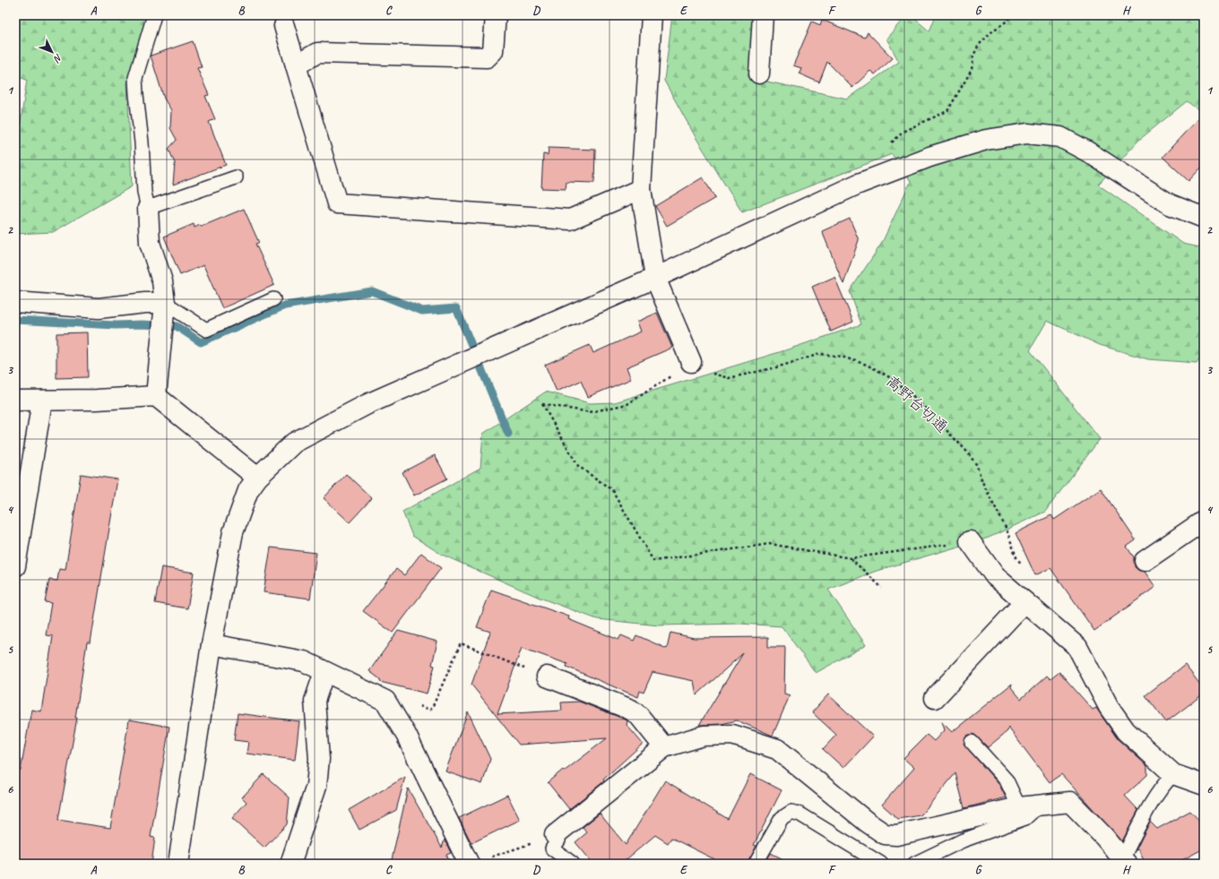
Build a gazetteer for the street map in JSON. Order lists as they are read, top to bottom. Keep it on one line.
{"streets":{"path":["高野台切通"]},"north":"bottom right","grid":{"columns":["A","B","C","D","E","F","G","H"],"rows":["1","2","3","4","5","6"]}}
